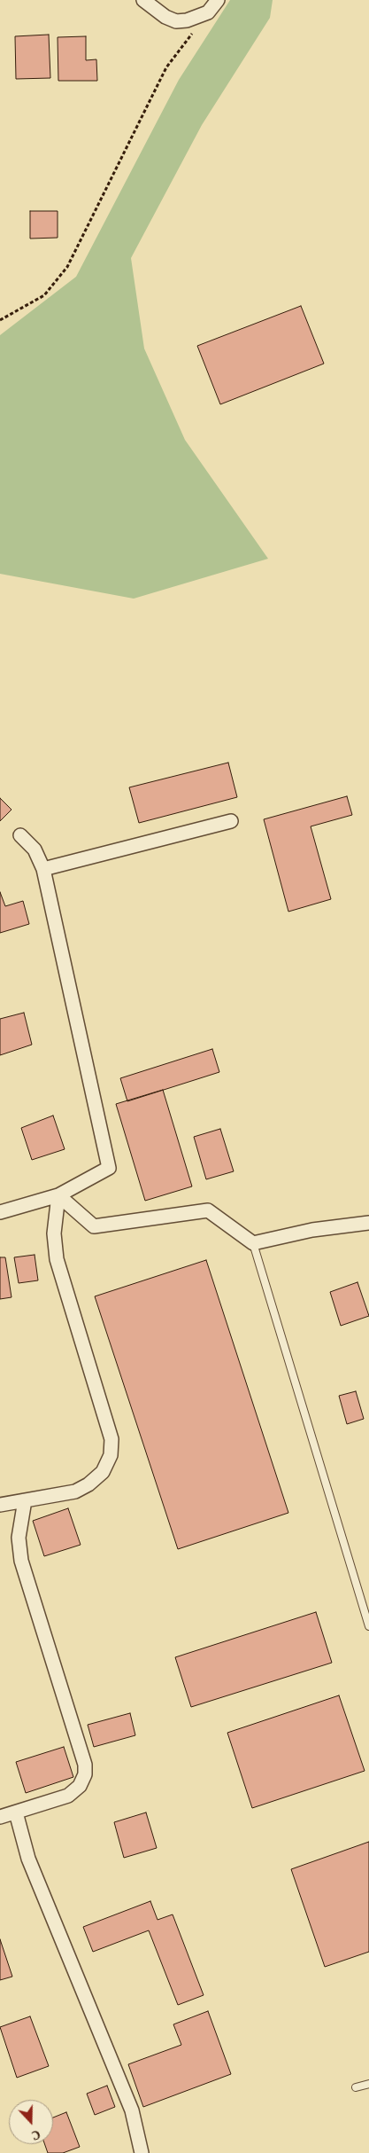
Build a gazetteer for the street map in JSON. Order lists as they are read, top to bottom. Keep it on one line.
{"north":"bottom"}
